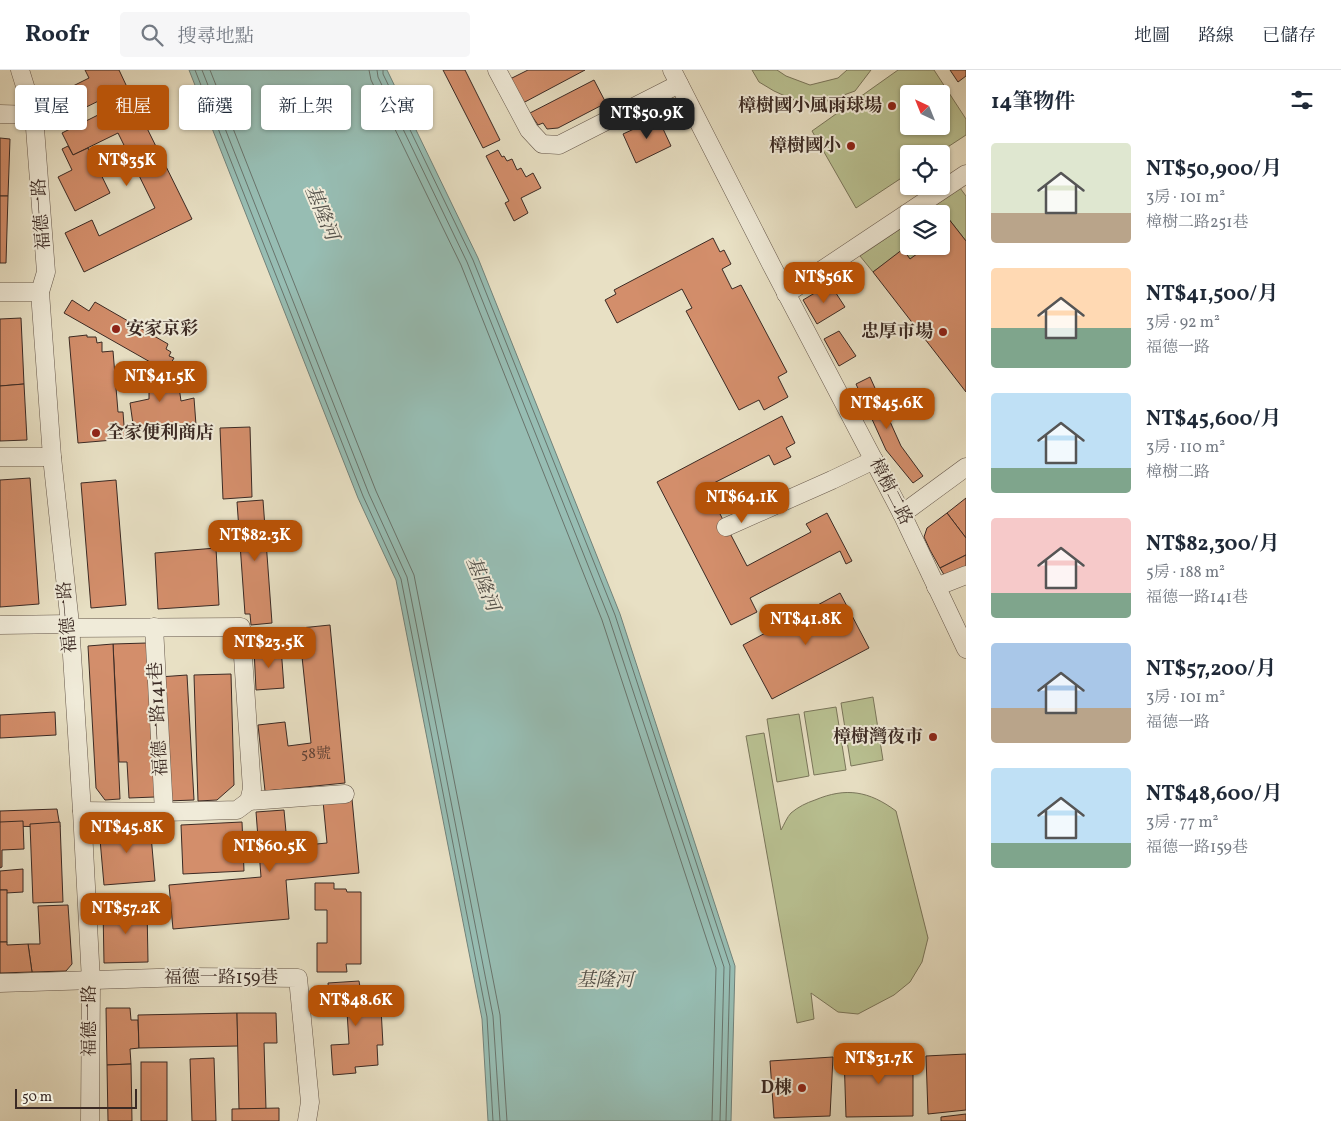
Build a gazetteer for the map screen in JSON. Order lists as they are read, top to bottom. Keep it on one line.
{"streets":{"street":["福德一路","樟樹二路","福德一路141巷","福德一路159巷"]},"crossings":[["福德一路","福德一路159巷"]],"water":["基隆河"],"places":["樟樹國小風雨球場","樟樹國小","安家京彩","忠厚市場","全家便利商店","樟樹灣夜市","D棟"],"house_numbers":["58號"],"scale_bar":"50 m","north":"top left","page":{"header":"Roofr","search":"搜尋地點","nav":["地圖","路線","已儲存"],"heading":"14筆物件","chip":["買屋","租屋","篩選","新上架","公寓"],"price":["NT$50.9K","NT$35K","NT$56K","NT$41.5K","NT$45.6K","NT$64.1K","NT$82.3K","NT$41.8K","NT$23.5K","NT$45.8K","NT$60.5K","NT$57.2K","NT$48.6K","NT$31.7K"],"list":[{"name":"NT$50,900/月","note":"3房 · 101 m² · 樟樹二路251巷"},{"name":"NT$41,500/月","note":"3房 · 92 m² · 福德一路"},{"name":"NT$45,600/月","note":"3房 · 110 m² · 樟樹二路"},{"name":"NT$82,300/月","note":"5房 · 188 m² · 福德一路141巷"},{"name":"NT$57,200/月","note":"3房 · 101 m² · 福德一路"},{"name":"NT$48,600/月","note":"3房 · 77 m² · 福德一路159巷"}],"scale":"50 m"}}
